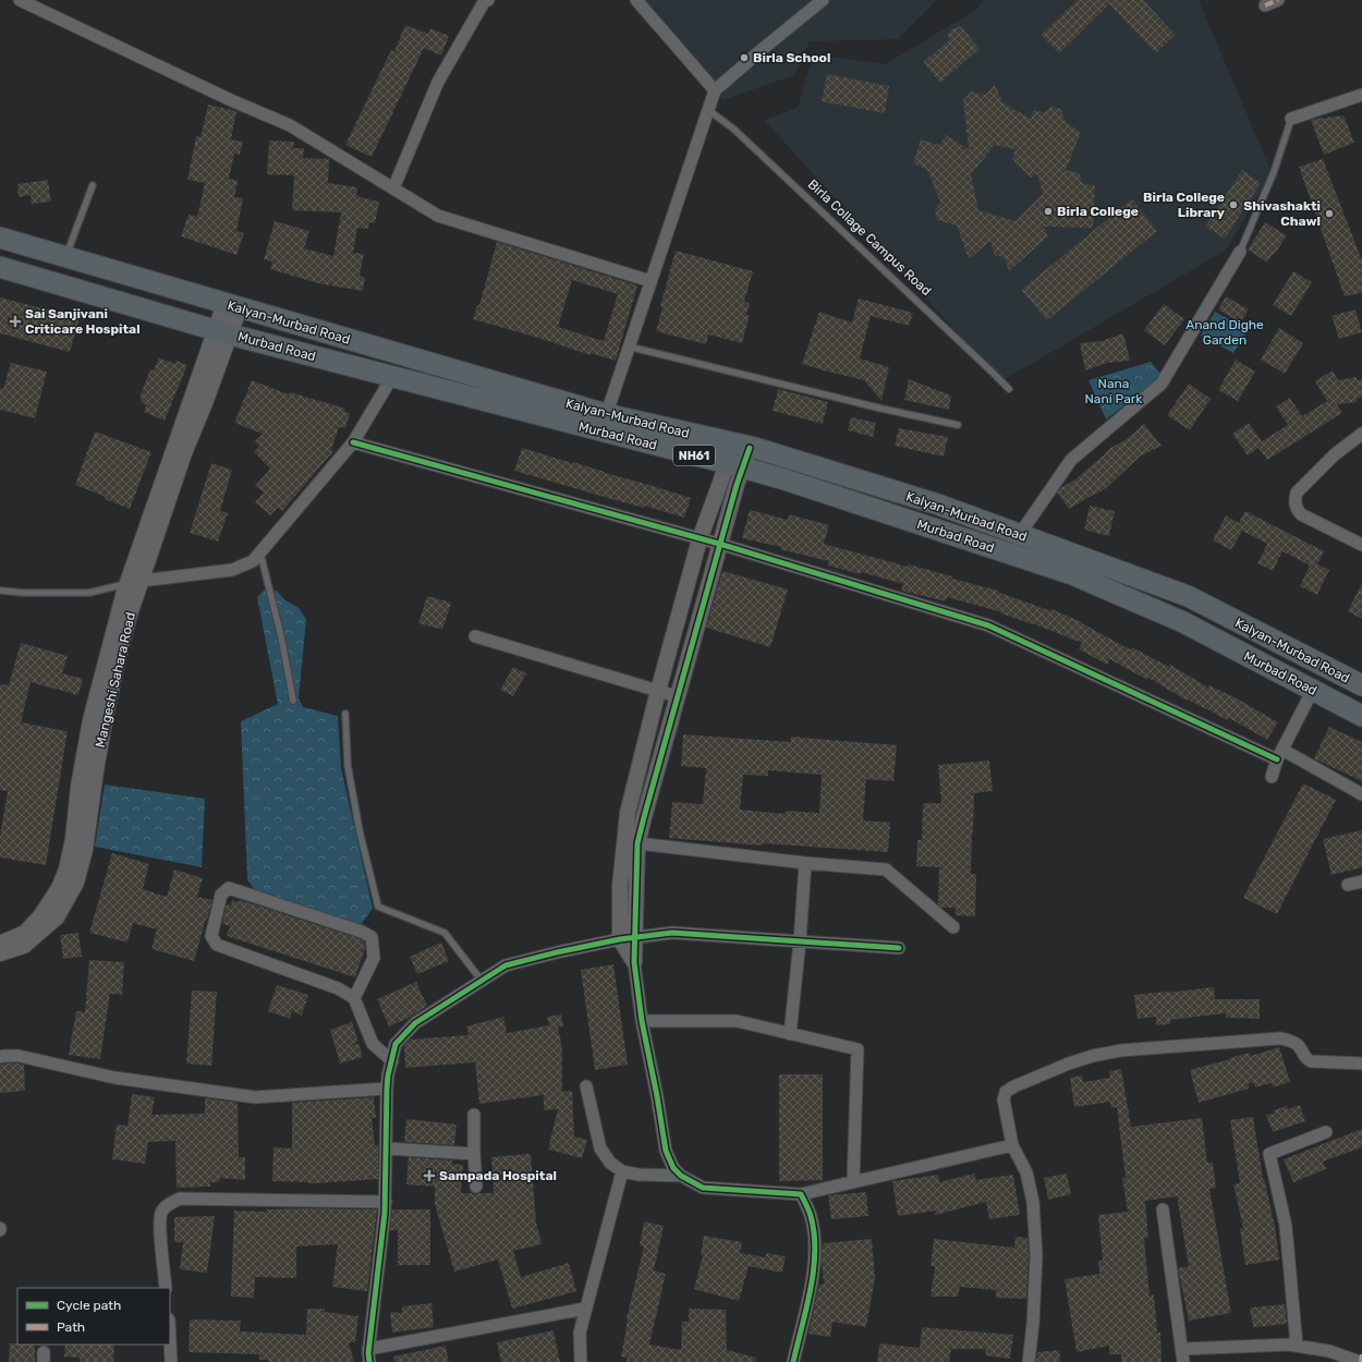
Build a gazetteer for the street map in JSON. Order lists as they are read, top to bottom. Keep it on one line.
{"streets":{"highway":["Kalyan-Murbad Road","Murbad Road","NH61"],"street":["Mangeshi Sahara Road"],"lane":["Birla Collage Campus Road"]},"crossings":[["Kalyan-Murbad Road","Murbad Road"],["Kalyan-Murbad Road","Mangeshi Sahara Road"],["Murbad Road","Mangeshi Sahara Road"]],"parks":["Anand Dighe Garden","Nana Nani Park"],"places":{"other":["Birla School","Birla College Library","Birla College","Shivashakti Chawl"],"health":["Sai Sanjivani Criticare Hospital","Sampada Hospital"]},"legend":["Cycle path","Path"]}
